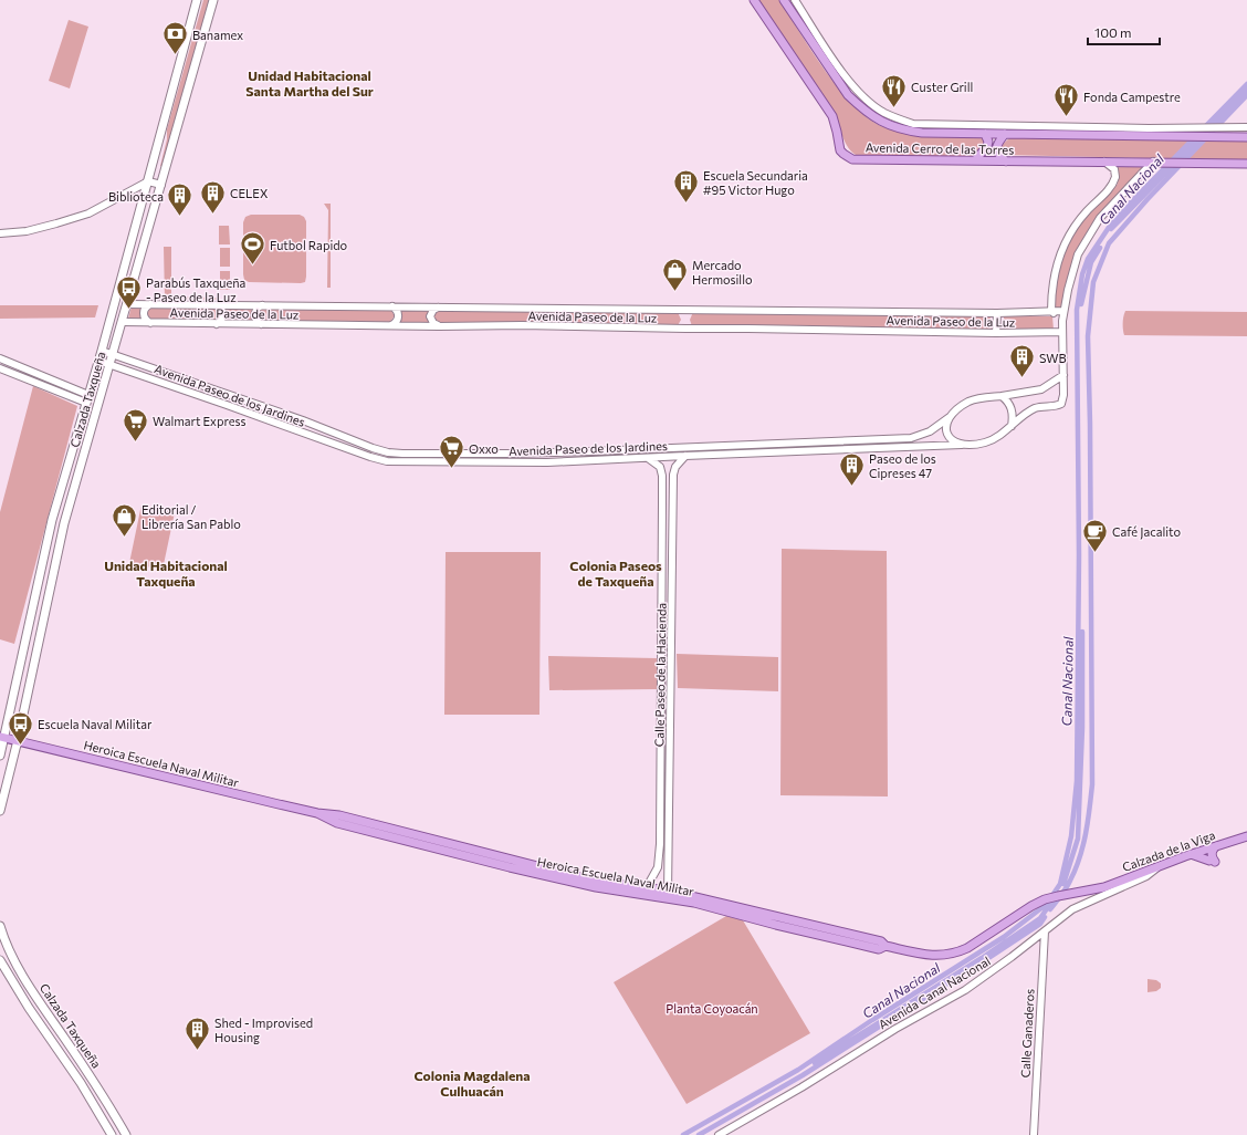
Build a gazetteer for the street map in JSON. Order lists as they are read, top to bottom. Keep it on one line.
{"streets":{"main road":["Avenida Cerro de las Torres","Calzada Taxqueña","Heroica Escuela Naval Militar","Calzada de la Viga"],"street":["Avenida Paseo de la Luz","Avenida Paseo de los Jardines","Calle Paseo de la Hacienda","Avenida Canal Nacional","Calle Ganaderos"]},"crossings":[["Avenida Paseo de la Luz","Calzada Taxqueña"],["Avenida Paseo de los Jardines","Calzada Taxqueña"],["Calzada Taxqueña","Heroica Escuela Naval Militar"],["Calle Paseo de la Hacienda","Heroica Escuela Naval Militar"],["Heroica Escuela Naval Militar","Calzada de la Viga"],["Calzada de la Viga","Avenida Canal Nacional"],["Avenida Canal Nacional","Calle Ganaderos"]],"districts":["Unidad Habitacional Santa Martha del Sur","Unidad Habitacional Taxqueña","Colonia Paseos de Taxqueña","Colonia Magdalena Culhuacán"],"water":["Canal Nacional"],"parks":["Planta Coyoacán"],"places":{"bank":["Banamex"],"restaurant":["Custer Grill","Fonda Campestre"],"building":["Escuela Secundaria #95 Victor Hugo","CELEX","Biblioteca","SWB","Paseo de los Cipreses 47","Shed - Improvised Housing"],"sports":["Futbol Rapido"],"shop":["Mercado Hermosillo","Editorial / Librería San Pablo"],"bus stop":["Parabús Taxqueña - Paseo de la Luz","Escuela Naval Militar"],"supermarket":["Walmart Express","Oxxo"],"cafe":["Café Jacalito"]},"scale_bar":"100 m"}
